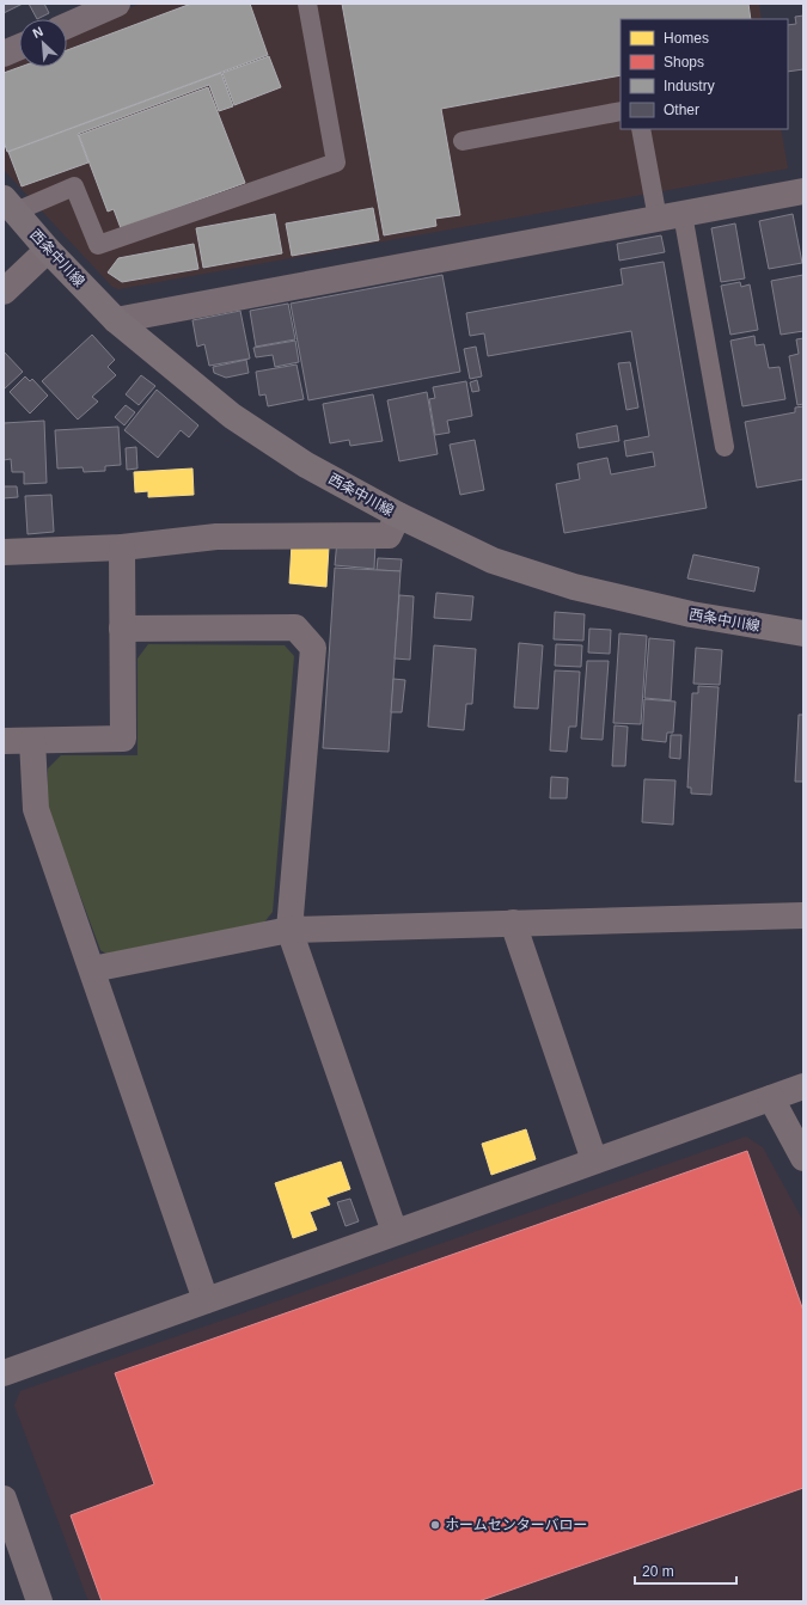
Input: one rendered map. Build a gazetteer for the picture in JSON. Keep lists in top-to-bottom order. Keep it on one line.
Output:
{"streets":{"main road":["西条中川線"]},"places":["ホームセンターバロー"],"legend":["Homes","Shops","Industry","Other"],"scale_bar":"20 m","north":"top left"}
